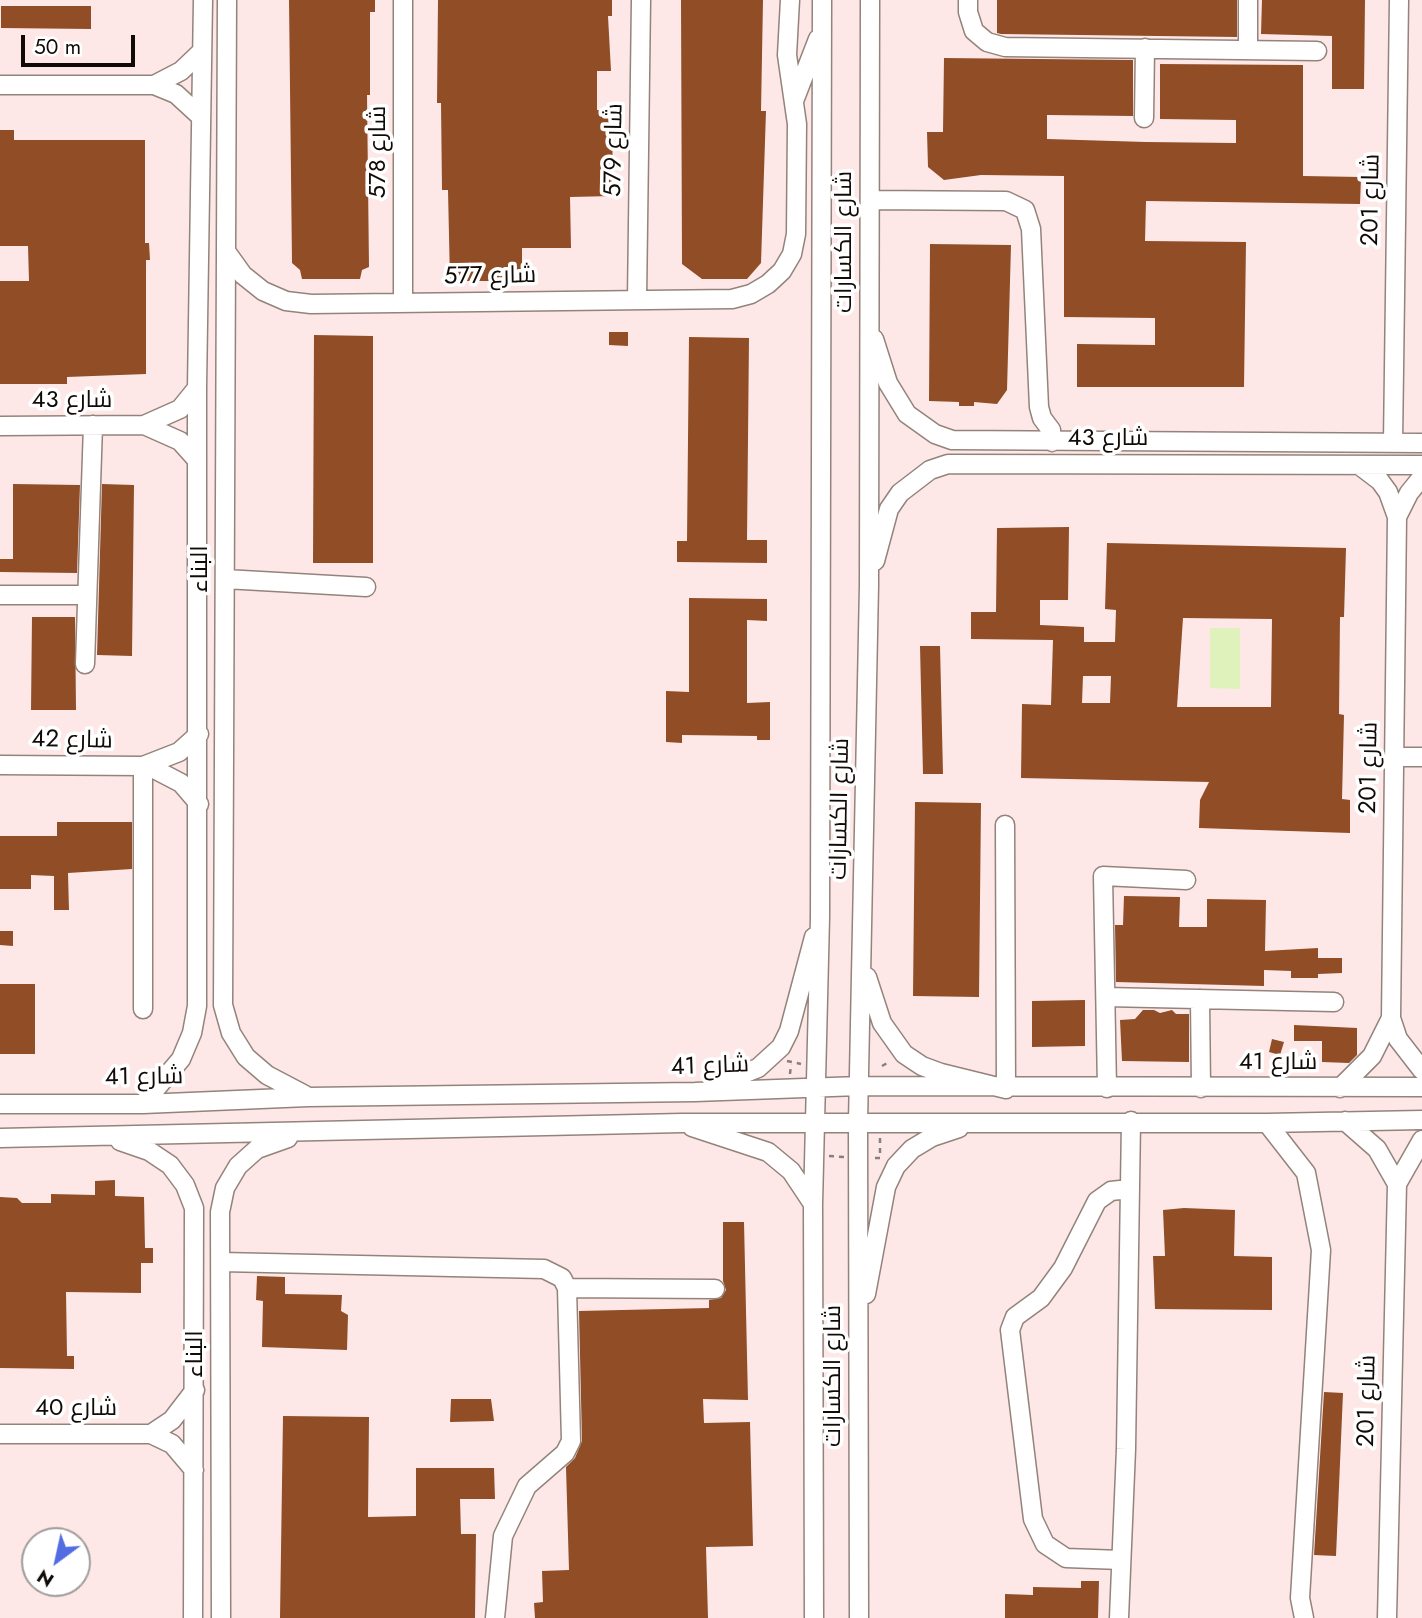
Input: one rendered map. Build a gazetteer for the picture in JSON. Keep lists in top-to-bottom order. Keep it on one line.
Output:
{"streets":{"street":["شارع 579","شارع 578","شارع 201","شارع الكسارات","شارع 577","شارع 43","البناء","شارع 42","شارع 41","شارع 40"]},"crossings":[["شارع 579","شارع 577"],["شارع 578","شارع 577"],["شارع 201","شارع 43"],["شارع 201","شارع 41"],["شارع الكسارات","شارع 577"],["شارع الكسارات","شارع 43"],["شارع الكسارات","شارع 41"],["شارع 577","البناء"],["شارع 43","البناء"],["البناء","شارع 42"],["البناء","شارع 41"],["البناء","شارع 40"]],"scale_bar":"50 m","north":"bottom left"}
